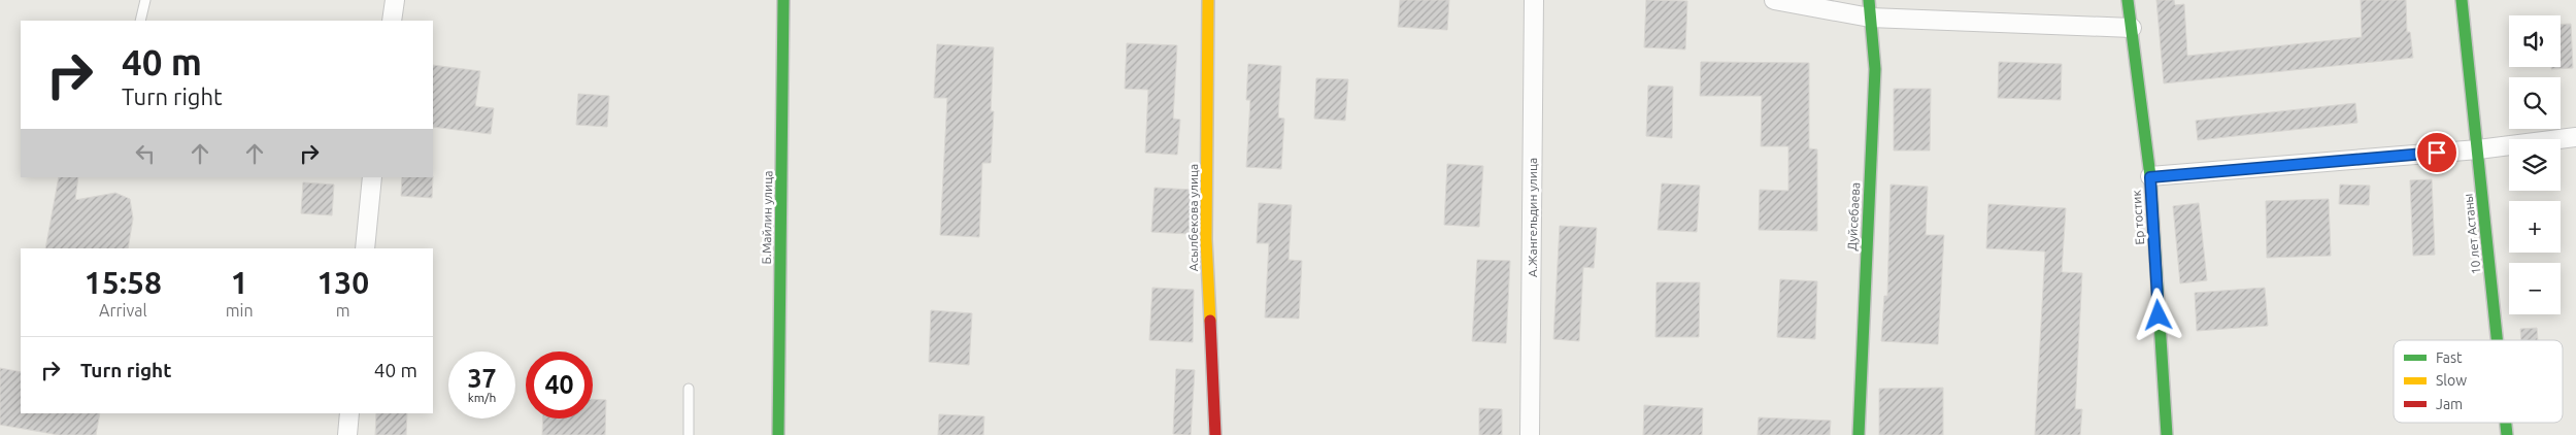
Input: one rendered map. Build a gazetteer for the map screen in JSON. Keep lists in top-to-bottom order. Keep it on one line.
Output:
{"streets":{"street":["Дуйсебаева","Б.Майлин улица","Асылбекова улица","А.Жангельдин улица","Ер тостик","10 лет Астаны"]},"legend":["Fast","Slow","Jam"],"page":{"map_buttons":["+","−"],"turn":["40 m","Turn right"],"eta":["15:58","Arrival","1","min","130","m"],"list":[{"name":"Turn right","value":"40 m"}],"speed":"37 km/h","limit":"40"}}
